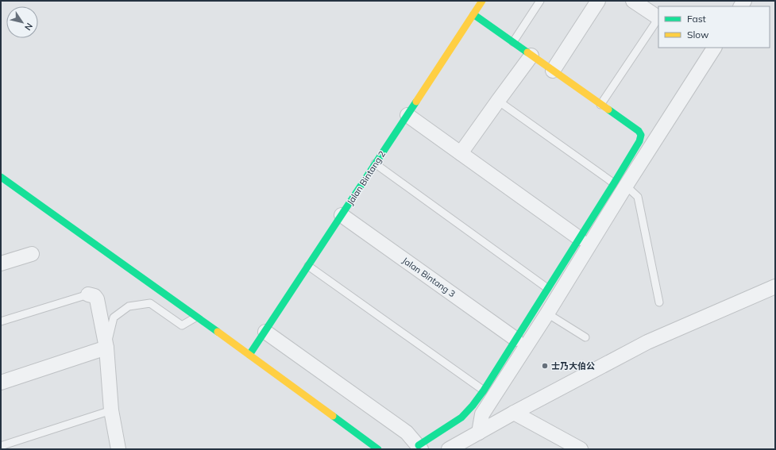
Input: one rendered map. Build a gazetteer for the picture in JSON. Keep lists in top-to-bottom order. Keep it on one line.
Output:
{"streets":{"street":["Jalan Bintang 2","Jalan Bintang 3"]},"crossings":[["Jalan Bintang 2","Jalan Bintang 3"]],"places":["士乃大伯公"],"legend":["Fast","Slow"],"north":"bottom right"}
